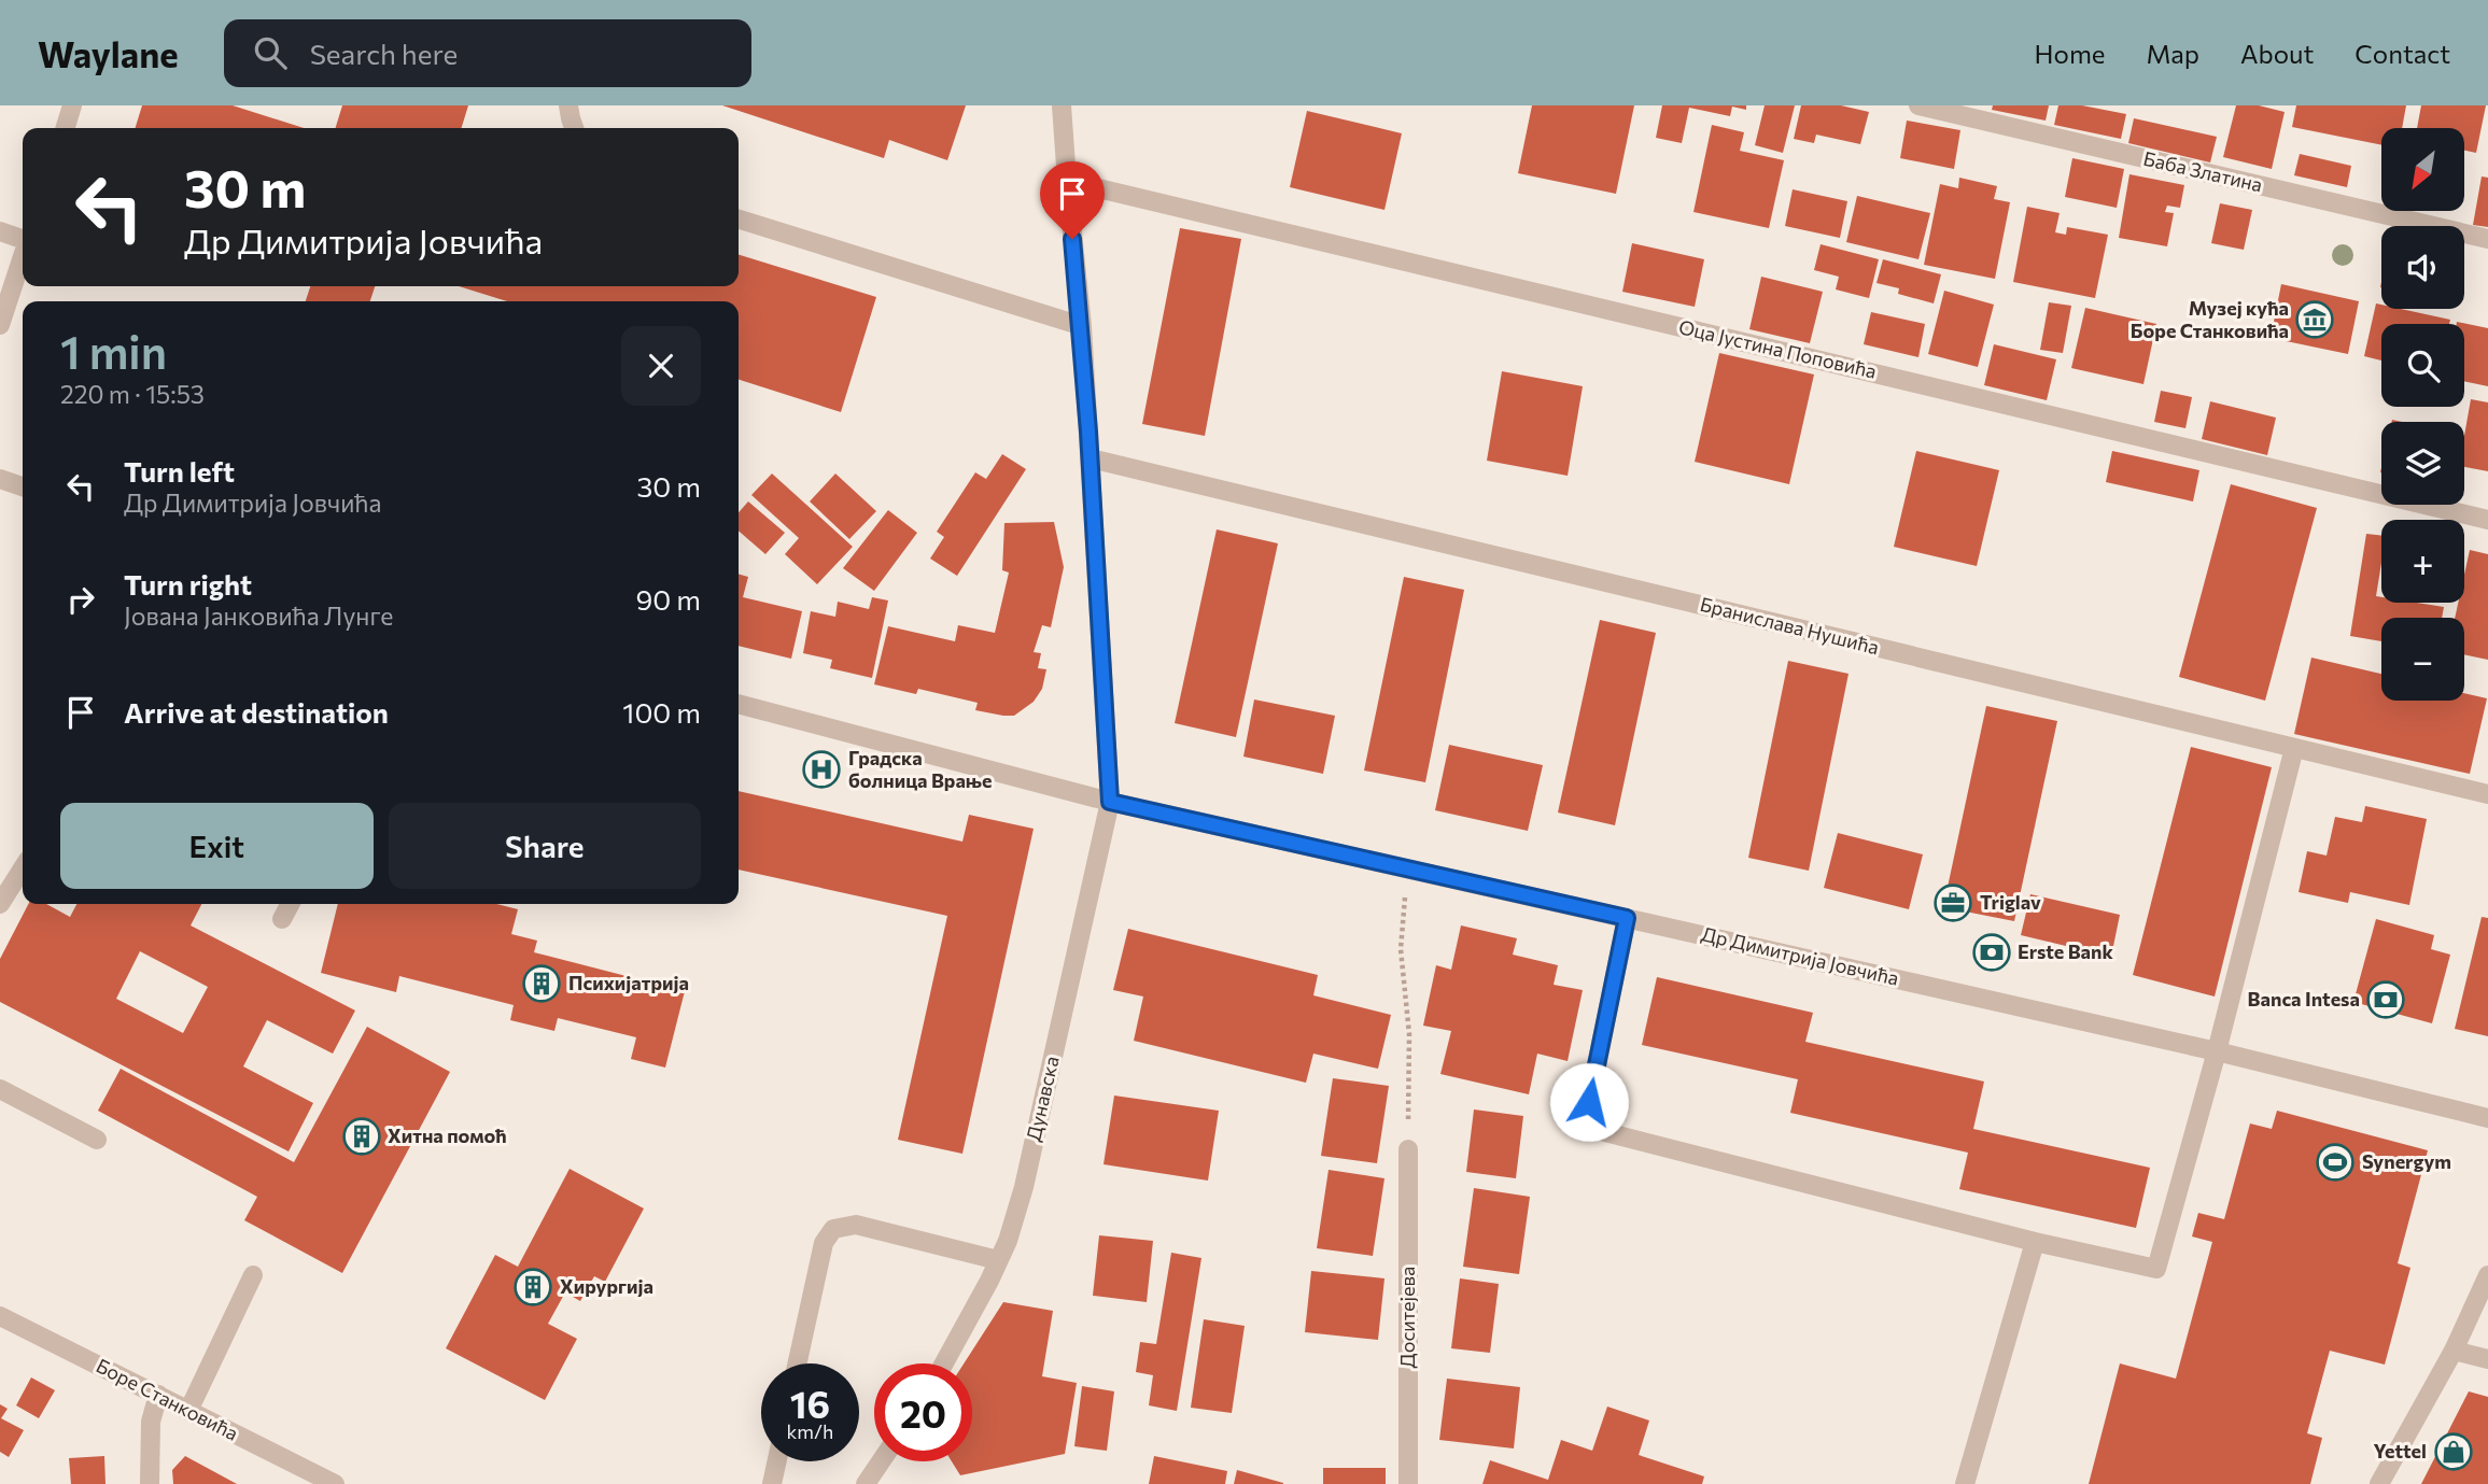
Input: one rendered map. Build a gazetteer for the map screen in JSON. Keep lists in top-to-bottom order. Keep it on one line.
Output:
{"streets":{"street":["Баба Златина","Оца Јустина Поповића","Бранислава Нушића","Др Димитрија Јовчића","Дунавска","Доситејева","Боре Станковића"]},"crossings":[["Оца Јустина Поповића","Дунавска"],["Бранислава Нушића","Дунавска"],["Др Димитрија Јовчића","Дунавска"]],"places":{"museum":["Музеј кућа Боре Станковића"],"hospital":["Градска болница Врање"],"office":["Triglav"],"bank":["Erste Bank","Banca Intesa"],"building":["Психијатрија","Хитна помоћ","Хирургија"],"sports":["Synergym"],"shop":["Yettel"]},"north":"bottom left","page":{"header":"Waylane","search":"Search here","nav":["Home","Map","About","Contact"],"map_buttons":["+","−"],"turn":["30 m","Др Димитрија Јовчића"],"heading":["1 min","220 m · 15:53"],"list":[{"name":"Turn left","note":"Др Димитрија Јовчића","value":"30 m"},{"name":"Turn right","note":"Јована Јанковића Лунге","value":"90 m"},{"name":"Arrive at destination","value":"100 m"}],"buttons":["Exit","Share"],"speed":"16 km/h","limit":"20"}}
